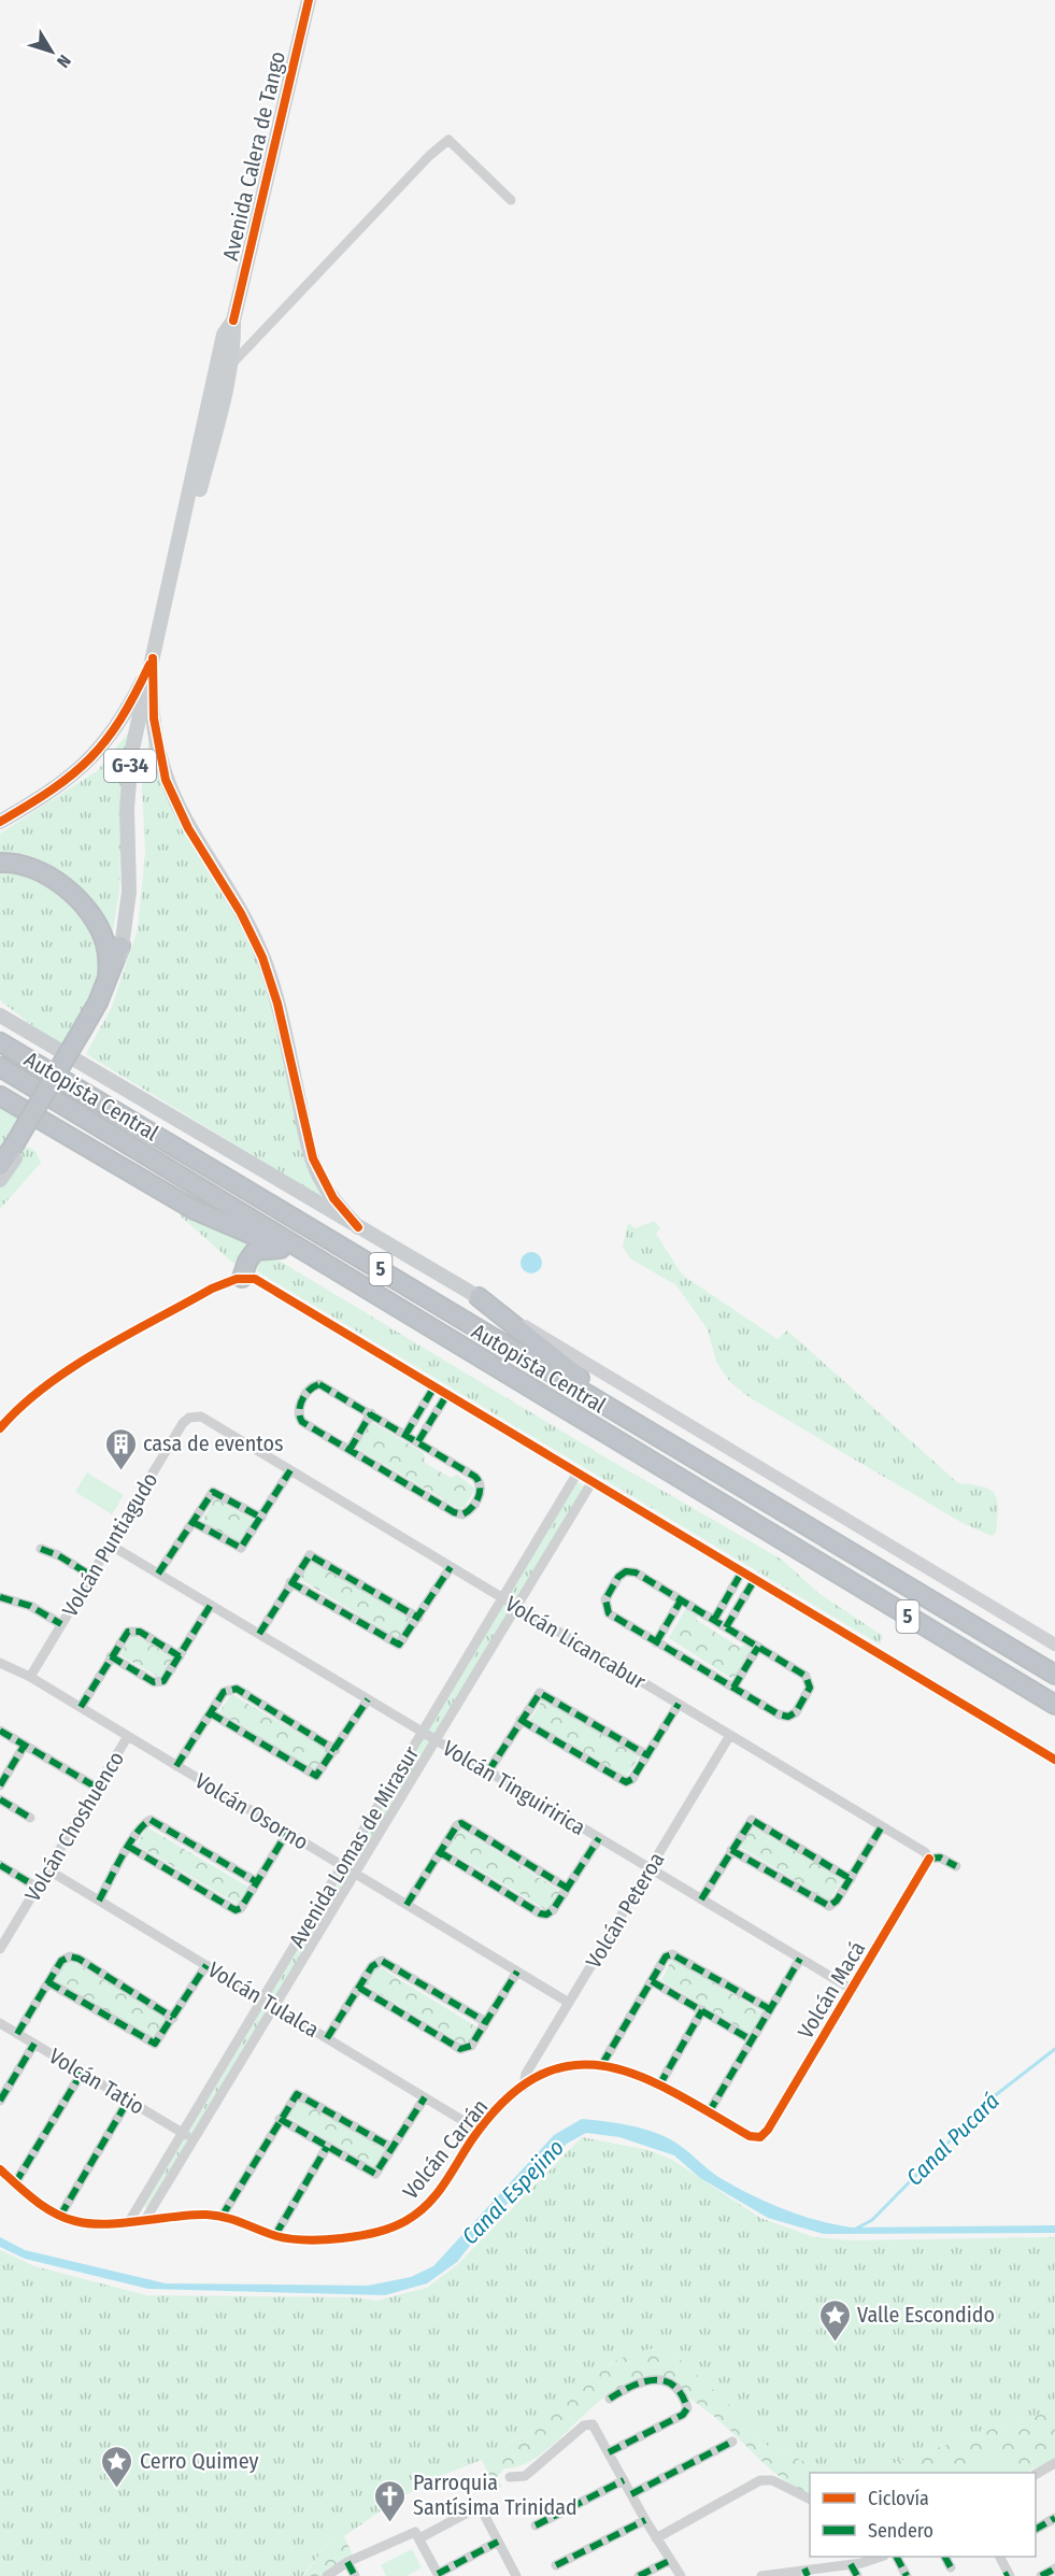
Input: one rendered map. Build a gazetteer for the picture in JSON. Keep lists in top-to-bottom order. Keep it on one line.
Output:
{"streets":{"highway":["Autopista Central","5"],"main road":["Avenida Calera de Tango","G-34"],"street":["Volcán Puntiagudo","Volcán Licancabur","Volcán Tinguiririca","Volcán Osorno","Volcán Choshuenco","Avenida Lomas de Mirasur","Volcán Peteroa","Volcán Macá","Volcán Tulalca","Volcán Tatio","Volcán Carrán"]},"crossings":[["Volcán Puntiagudo","Volcán Licancabur"],["Volcán Puntiagudo","Volcán Tinguiririca"],["Volcán Puntiagudo","Volcán Osorno"],["Volcán Licancabur","Avenida Lomas de Mirasur"],["Volcán Licancabur","Volcán Peteroa"],["Volcán Licancabur","Volcán Macá"],["Volcán Tinguiririca","Avenida Lomas de Mirasur"],["Volcán Tinguiririca","Volcán Peteroa"],["Volcán Tinguiririca","Volcán Macá"],["Volcán Osorno","Volcán Choshuenco"],["Volcán Osorno","Avenida Lomas de Mirasur"],["Volcán Osorno","Volcán Peteroa"],["Volcán Choshuenco","Volcán Tulalca"],["Avenida Lomas de Mirasur","Volcán Tulalca"],["Avenida Lomas de Mirasur","Volcán Tatio"],["Avenida Lomas de Mirasur","Volcán Carrán"],["Volcán Peteroa","Volcán Carrán"],["Volcán Macá","Volcán Carrán"],["Volcán Tulalca","Volcán Carrán"]],"water":["Canal Pucará","Canal Espejino"],"places":{"building":["casa de eventos"],"place":["Valle Escondido","Cerro Quimey"],"church":["Parroquia Santísima Trinidad"]},"legend":["Ciclovía","Sendero"],"north":"bottom right"}
